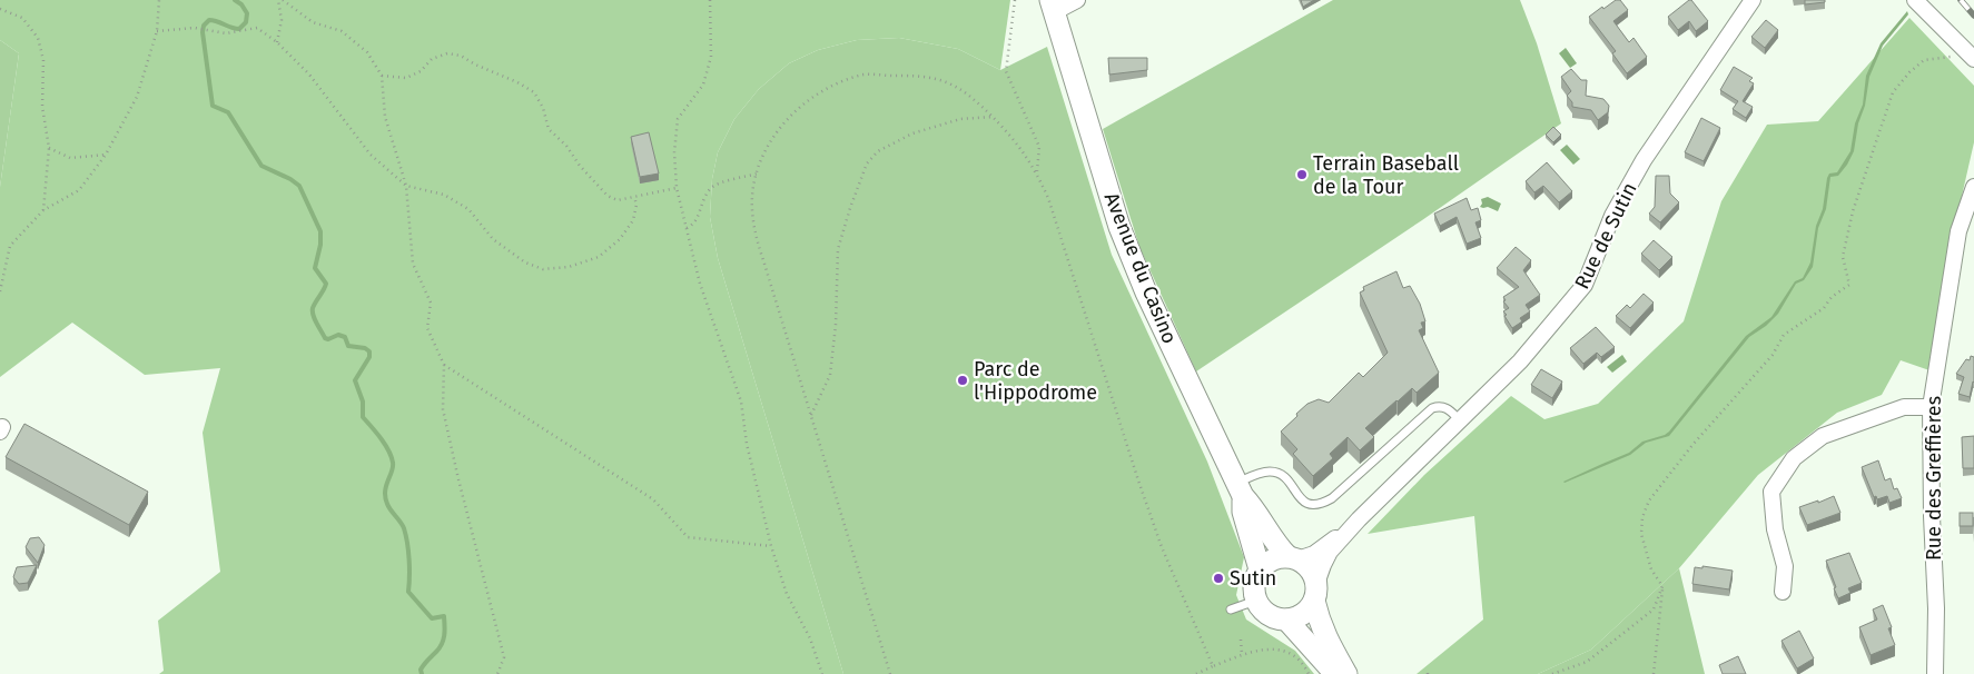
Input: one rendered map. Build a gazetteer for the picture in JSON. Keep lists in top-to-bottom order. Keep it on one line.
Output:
{"streets":{"street":["Rue de Sutin","Avenue du Casino","Rue des Greffières"]},"places":["Terrain Baseball de la Tour","Parc de l'Hippodrome","Sutin"]}
